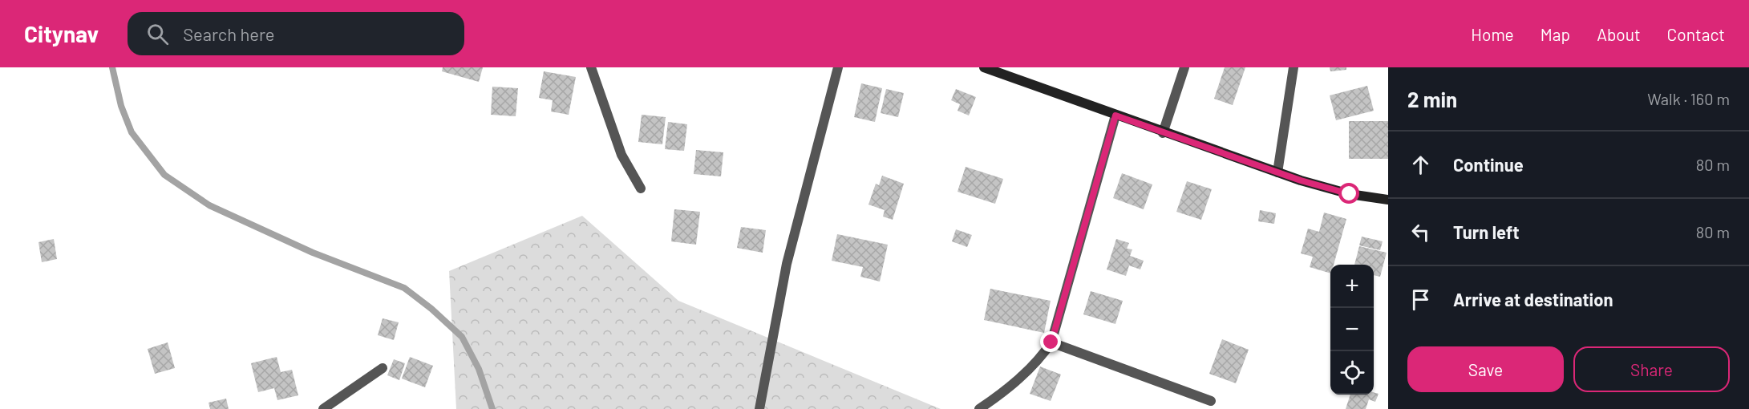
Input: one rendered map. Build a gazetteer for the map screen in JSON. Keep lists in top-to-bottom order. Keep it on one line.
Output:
{"page":{"header":"Citynav","search":"Search here","nav":["Home","Map","About","Contact"],"heading":["2 min","Walk · 160 m"],"list":[["Continue","80 m"],["Turn left","80 m"],"Arrive at destination"],"map_buttons":["+","−"],"buttons":["Save","Share"]}}
